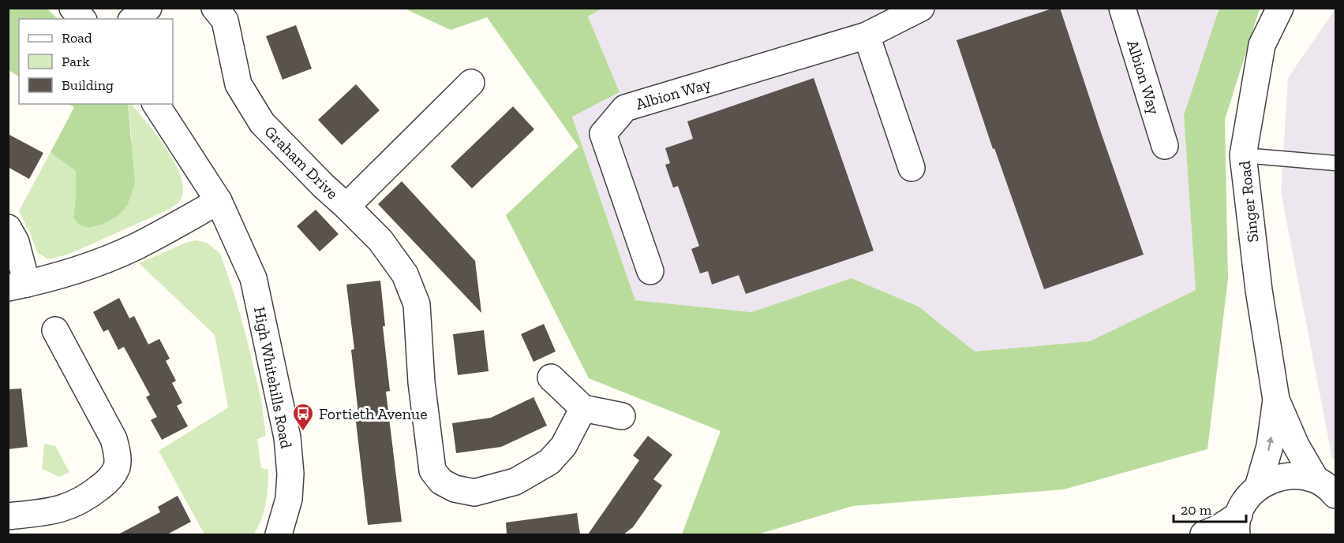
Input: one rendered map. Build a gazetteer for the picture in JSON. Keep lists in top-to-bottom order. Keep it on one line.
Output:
{"streets":{"street":["Albion Way","Graham Drive","Singer Road","High Whitehills Road"]},"places":{"bus stop":["Fortieth Avenue"]},"legend":["Road","Park","Building"],"scale_bar":"20 m"}
